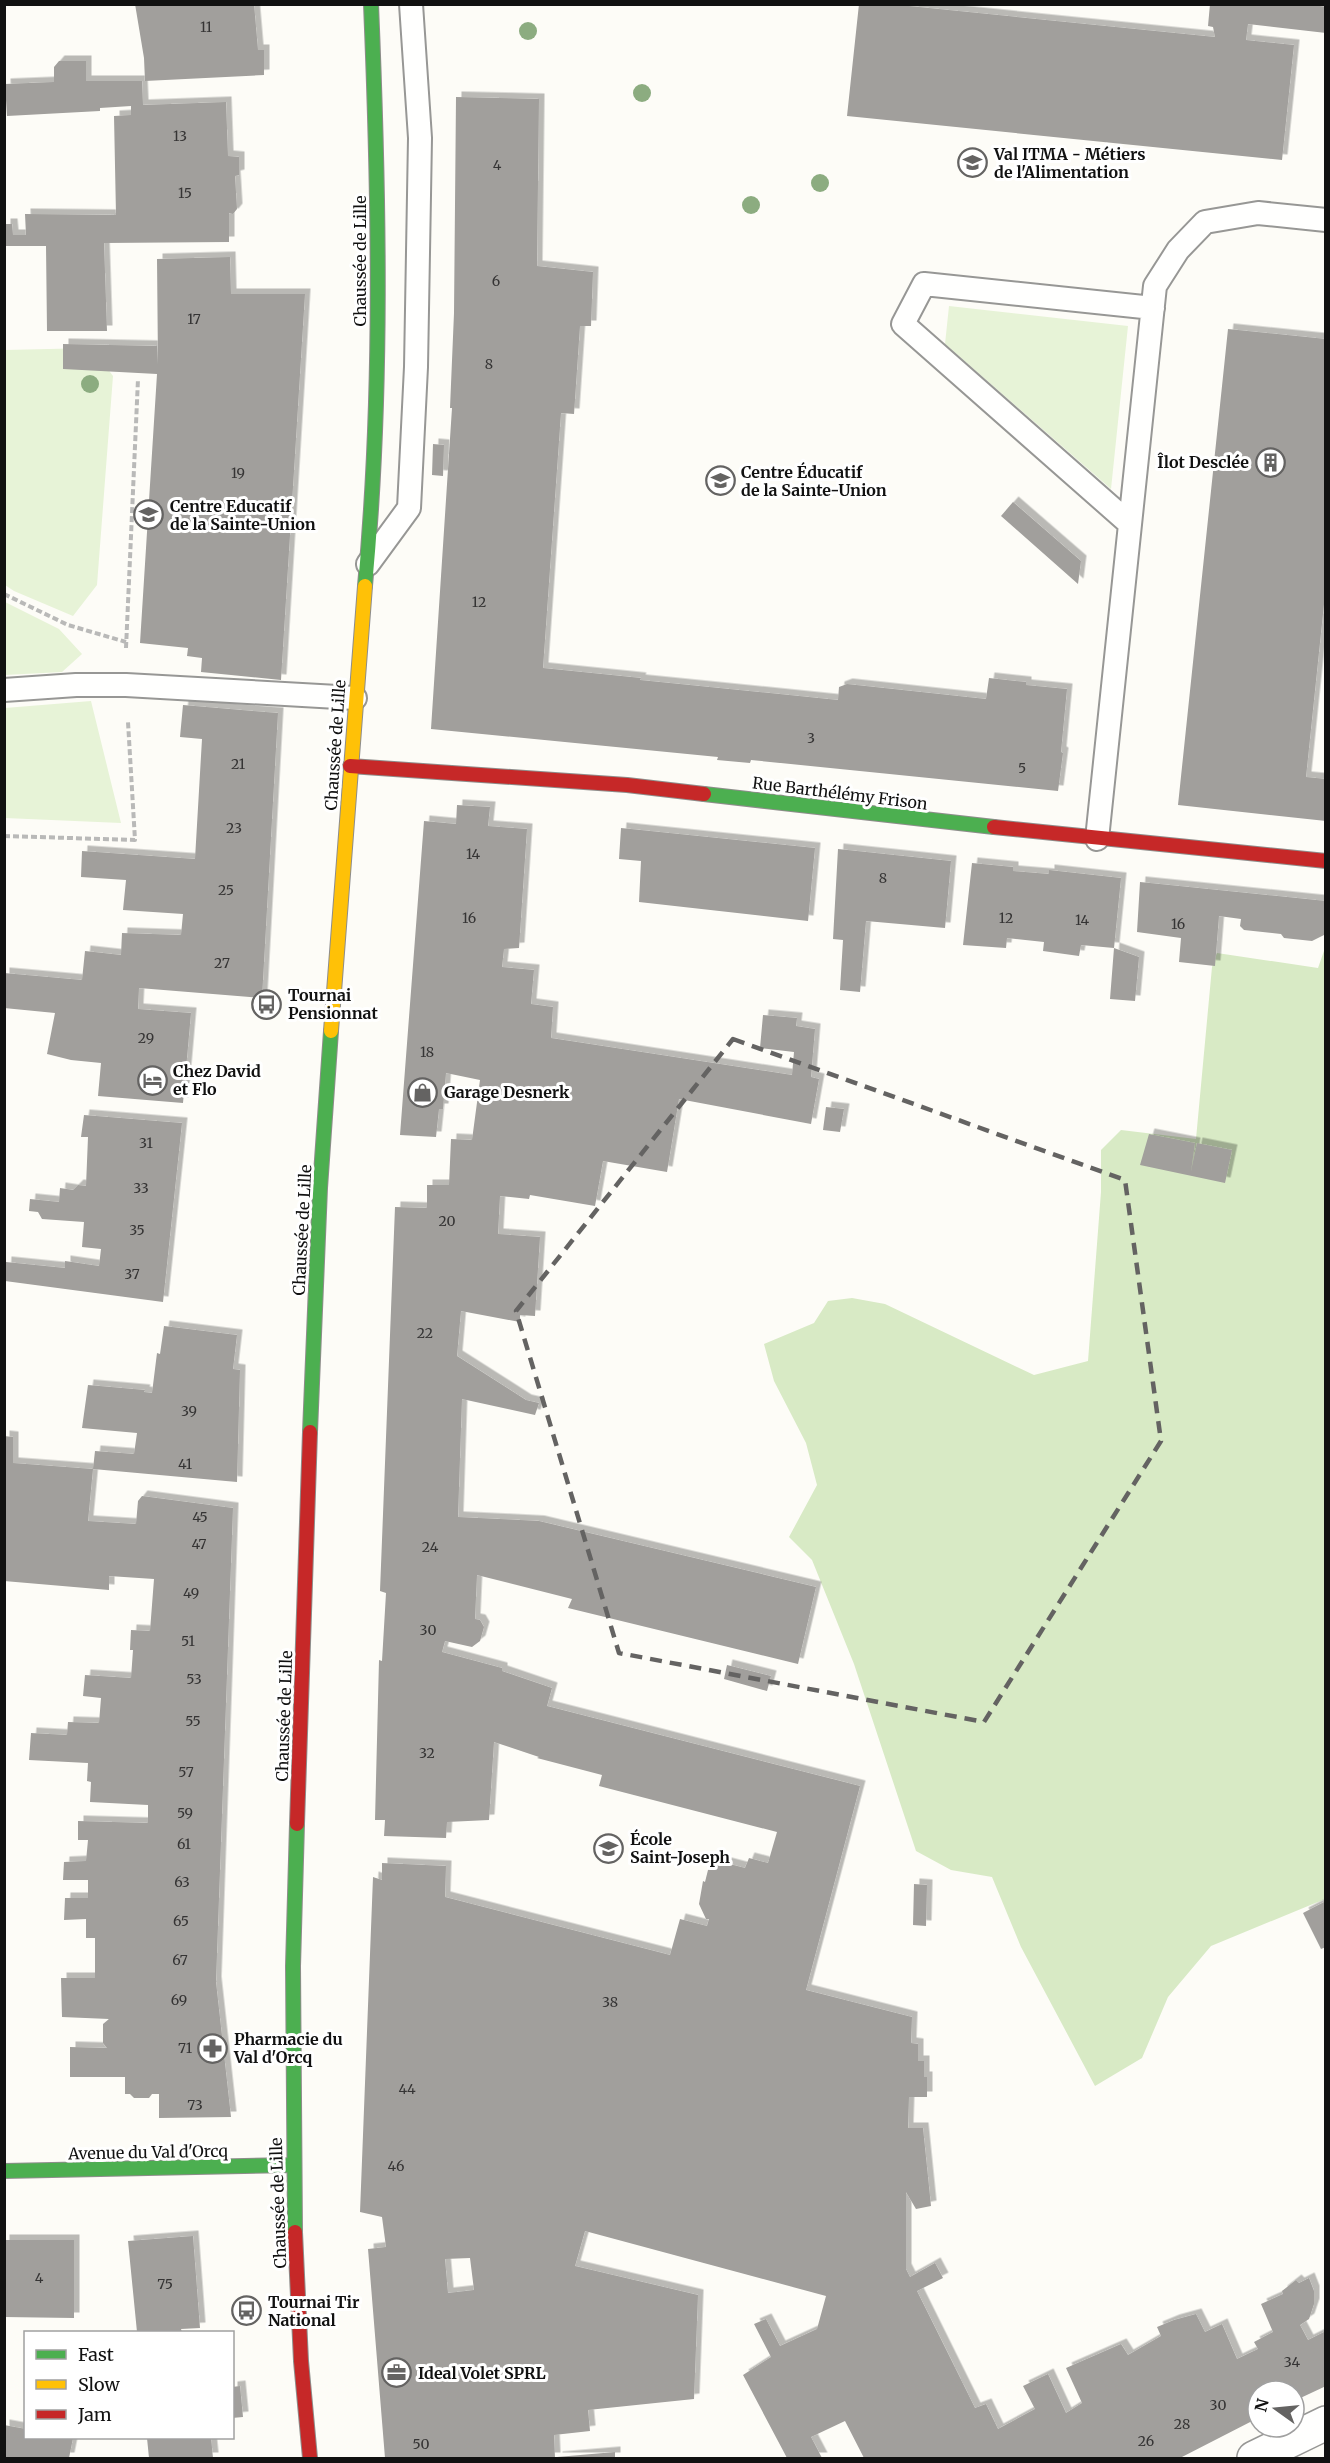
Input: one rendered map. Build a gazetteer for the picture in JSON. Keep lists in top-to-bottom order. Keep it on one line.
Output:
{"streets":{"main road":["Chaussée de Lille","Rue Barthélémy Frison","Avenue du Val d'Orcq"]},"crossings":[["Chaussée de Lille","Rue Barthélémy Frison"],["Chaussée de Lille","Avenue du Val d'Orcq"]],"places":{"school or university":["Val ITMA - Métiers de l'Alimentation","Centre Éducatif de la Sainte-Union","Centre Educatif de la Sainte-Union","École Saint-Joseph"],"building":["Îlot Desclée"],"bus stop":["Tournai Pensionnat","Tournai Tir National"],"hotel":["Chez David et Flo"],"shop":["Garage Desnerk"],"pharmacy":["Pharmacie du Val d'Orcq"],"office":["Ideal Volet SPRL"]},"house_numbers":["11","13","4","15","6","17","8","19","12","3","21","5","23","14","8","25","16","12","14","16","27","29","18","31","33","20","35","37","22","39","41","45","47","24","49","30","51","53","55","32","57","59","61","63","65","67","69","38","71","44","73","46","4","75","34","30","28","26","50"],"legend":["Fast","Slow","Jam"],"north":"left"}
